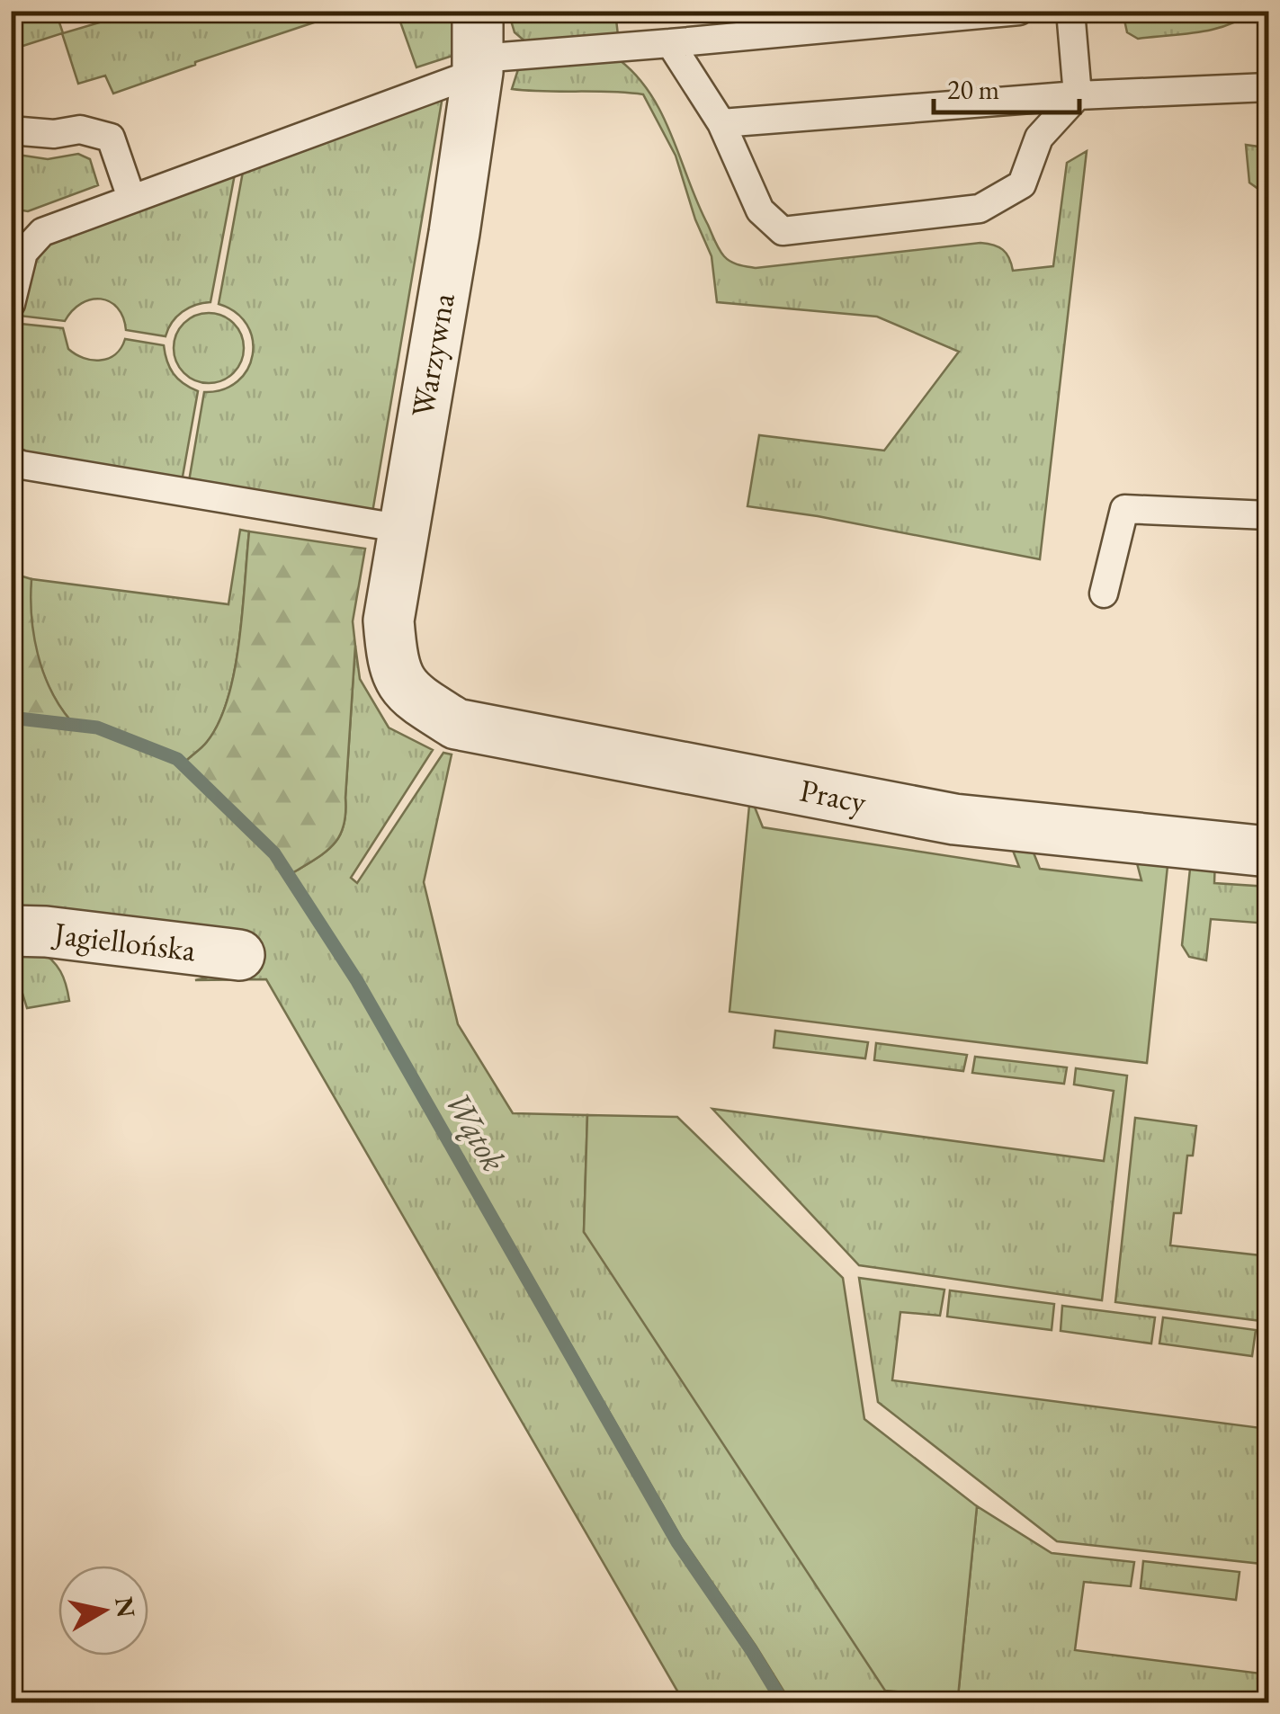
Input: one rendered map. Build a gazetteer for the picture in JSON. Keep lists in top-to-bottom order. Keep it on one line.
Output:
{"streets":{"street":["Warzywna","Pracy","Jagiellońska"]},"crossings":[["Warzywna","Pracy"]],"water":["Wątok"],"scale_bar":"20 m","north":"right"}
